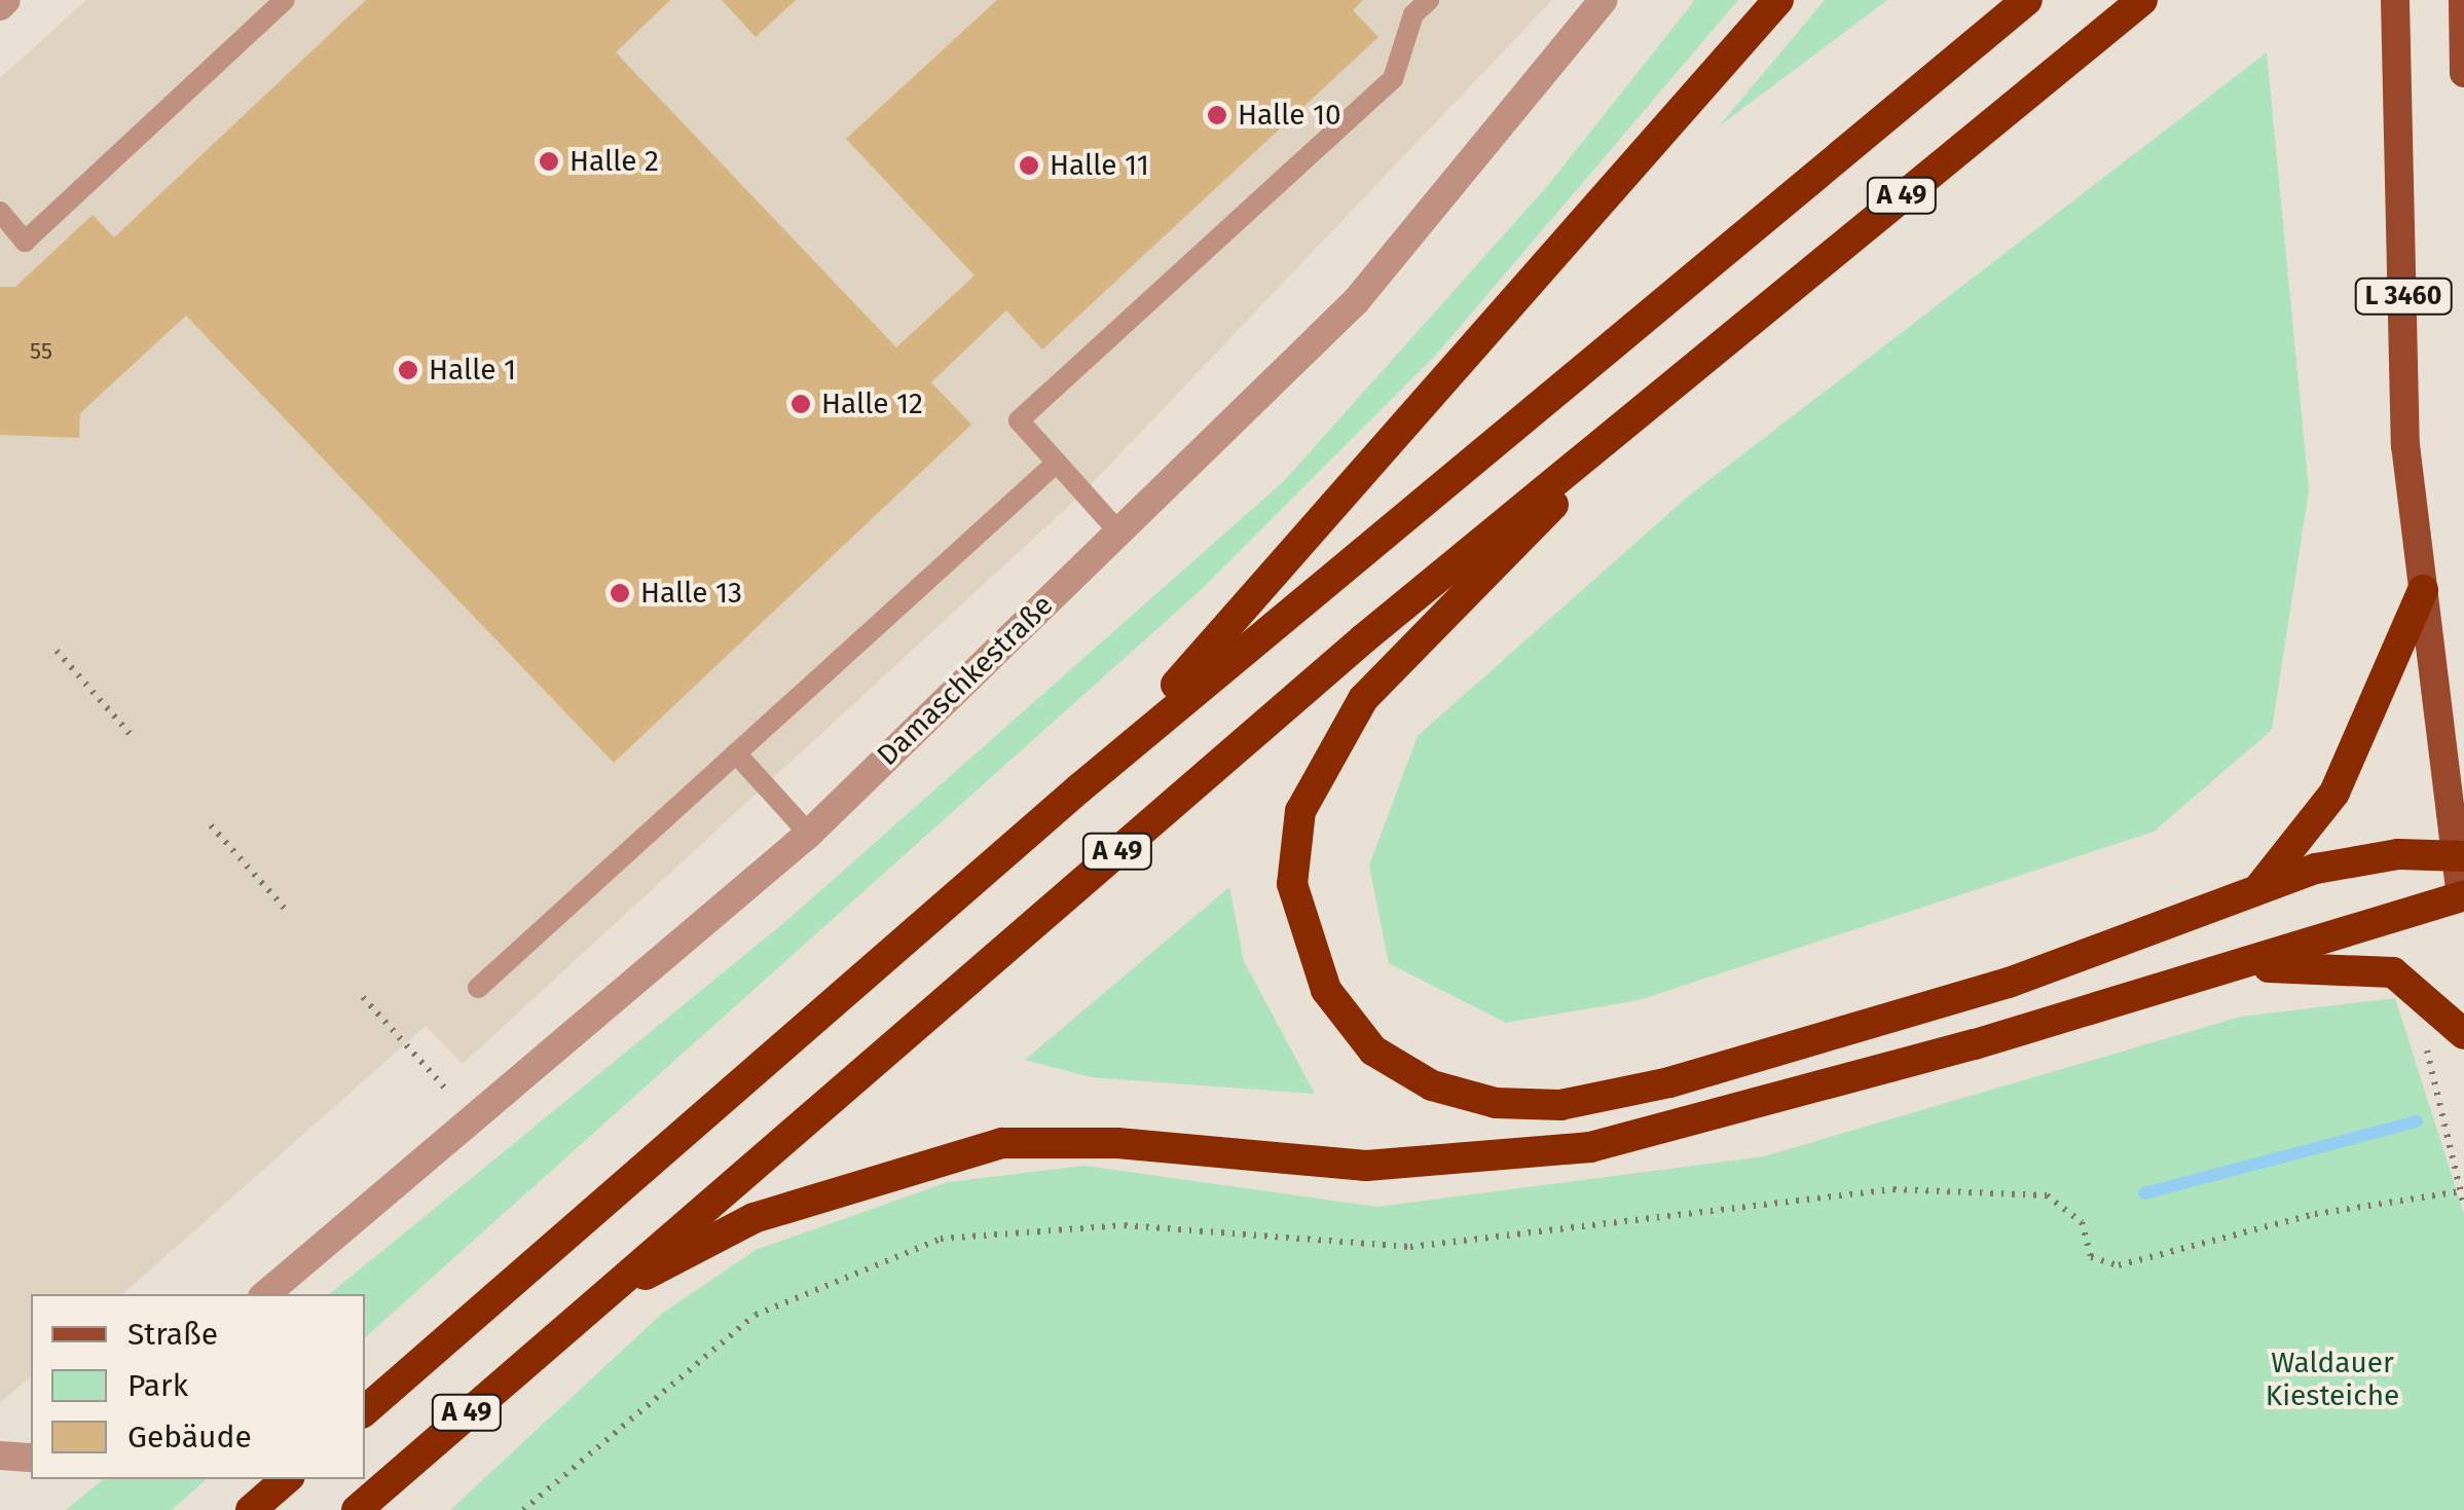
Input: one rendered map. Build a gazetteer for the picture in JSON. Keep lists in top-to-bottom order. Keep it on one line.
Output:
{"streets":{"highway":["A 49"],"main road":["L 3460"],"street":["Damaschkestraße"]},"parks":["Waldauer Kiesteiche"],"places":["Halle 10","Halle 2","Halle 11","Halle 1","Halle 12","Halle 13"],"house_numbers":["55"],"legend":["Straße","Park","Gebäude"]}
